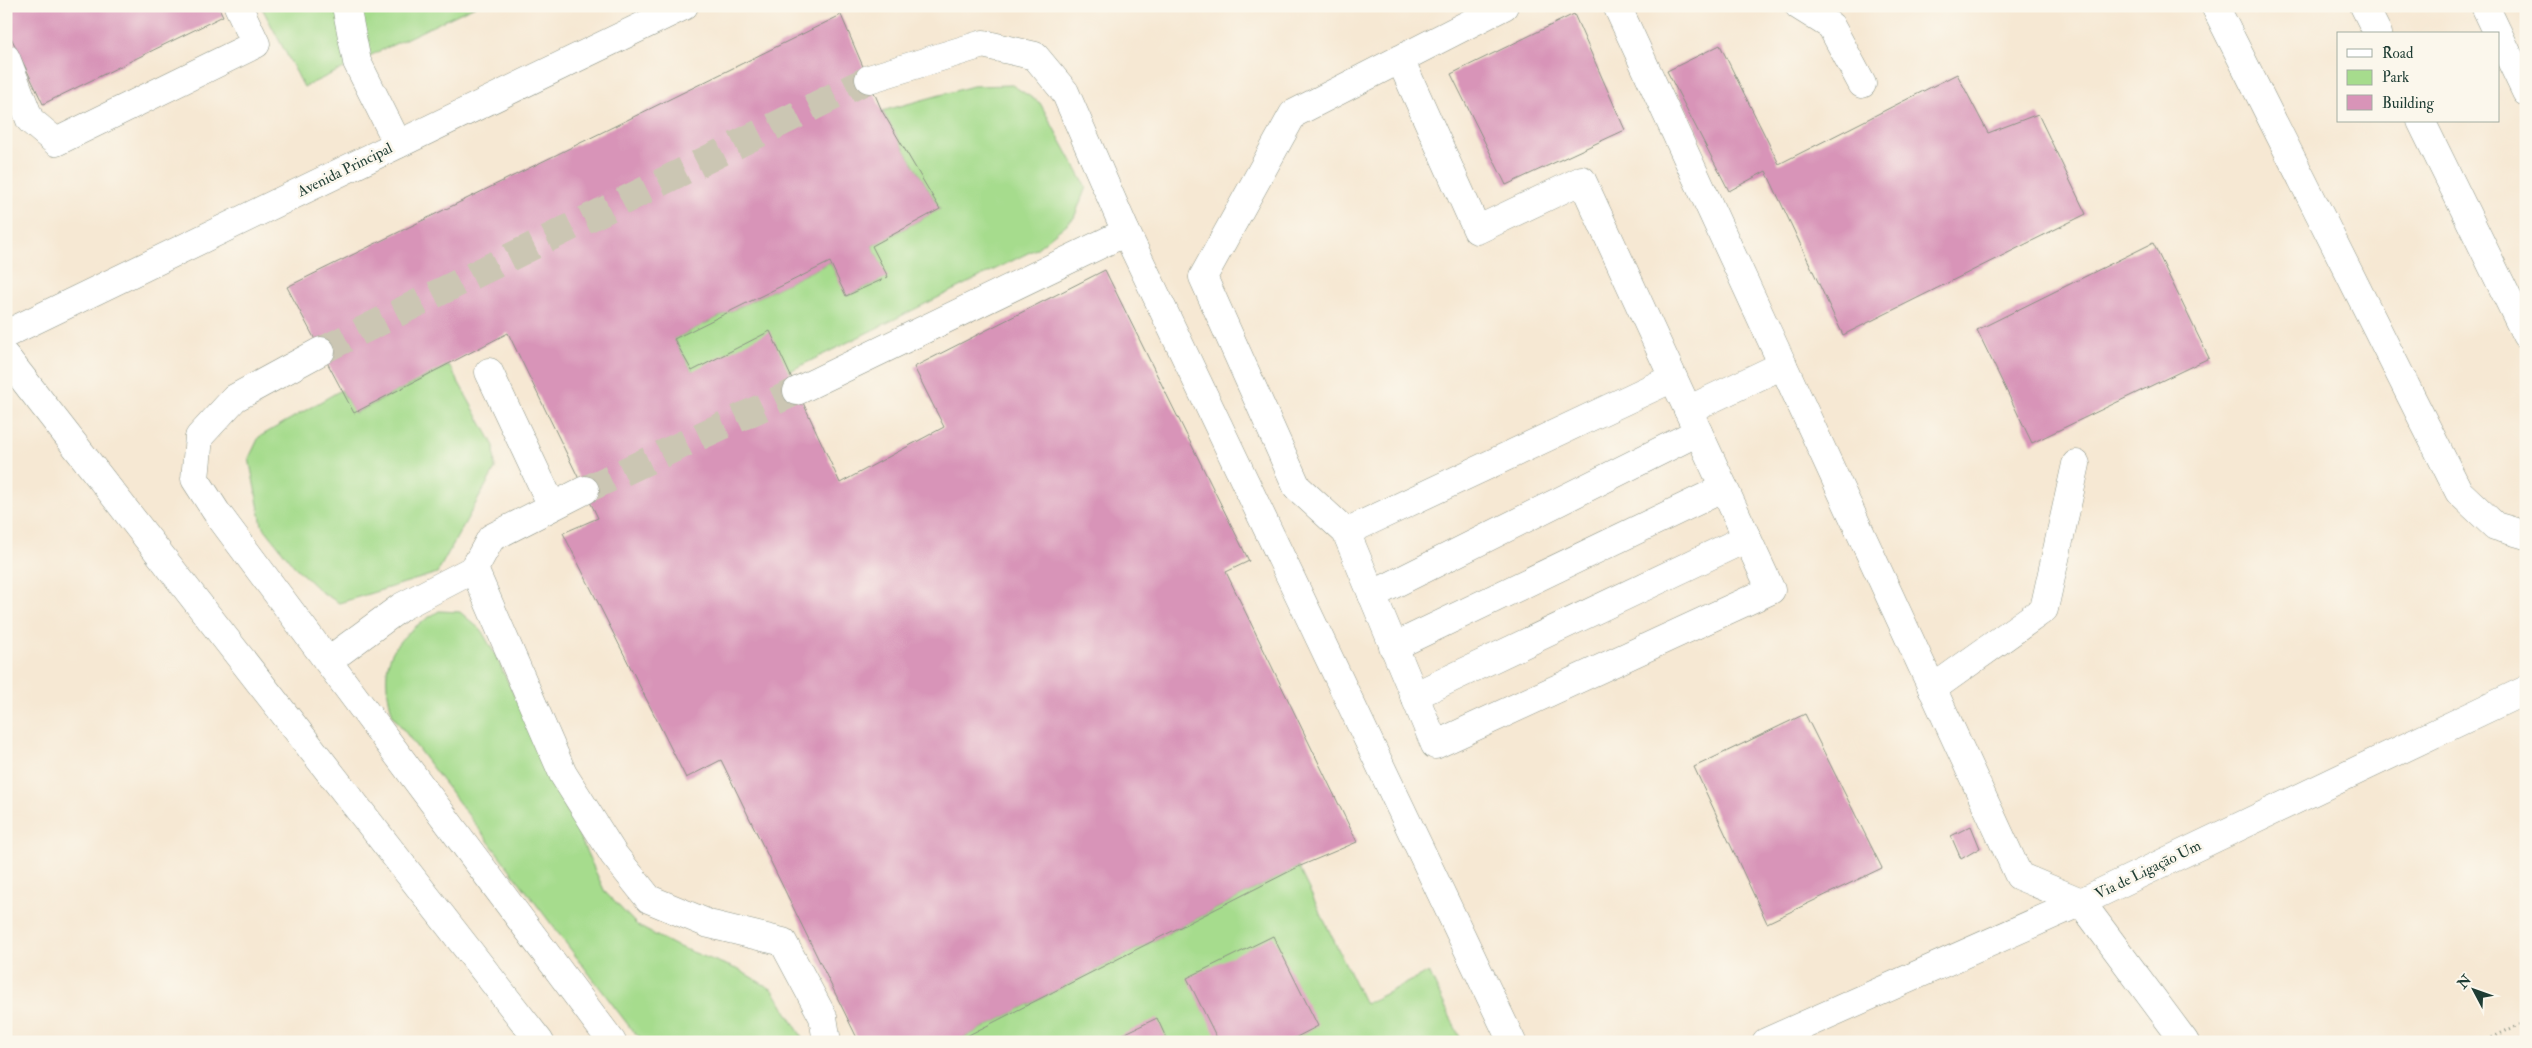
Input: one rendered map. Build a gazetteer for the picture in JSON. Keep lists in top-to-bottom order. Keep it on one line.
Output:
{"streets":{"lane":["Avenida Principal","Via de Ligação Um"]},"legend":["Road","Park","Building"],"north":"top left"}
